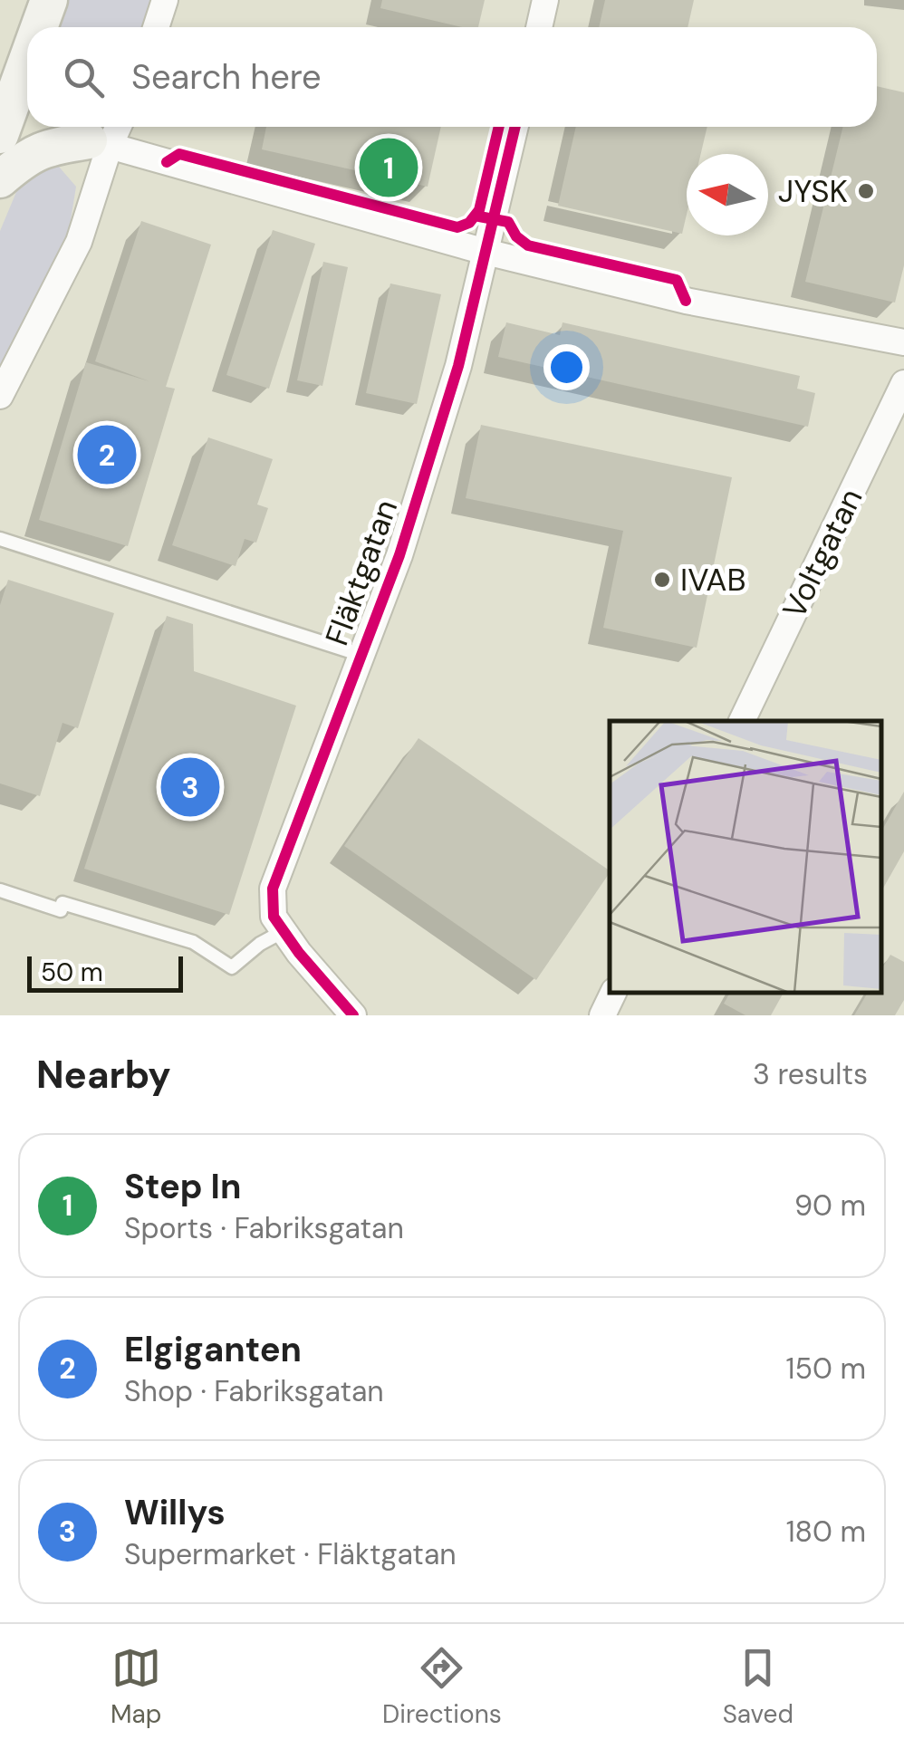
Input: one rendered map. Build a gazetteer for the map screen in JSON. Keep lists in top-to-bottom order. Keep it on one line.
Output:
{"streets":{"street":["Voltgatan","Fläktgatan"]},"places":["JYSK","IVAB"],"scale_bar":"50 m","north":"left","page":{"search":"Search here","pins":["1","2","3"],"scale":"50 m","heading":["Nearby","3 results"],"list":[{"mark":"1","name":"Step In","note":"Sports · Fabriksgatan","value":"90 m"},{"mark":"2","name":"Elgiganten","note":"Shop · Fabriksgatan","value":"150 m"},{"mark":"3","name":"Willys","note":"Supermarket · Fläktgatan","value":"180 m"}],"nav":["Map","Directions","Saved"]}}
